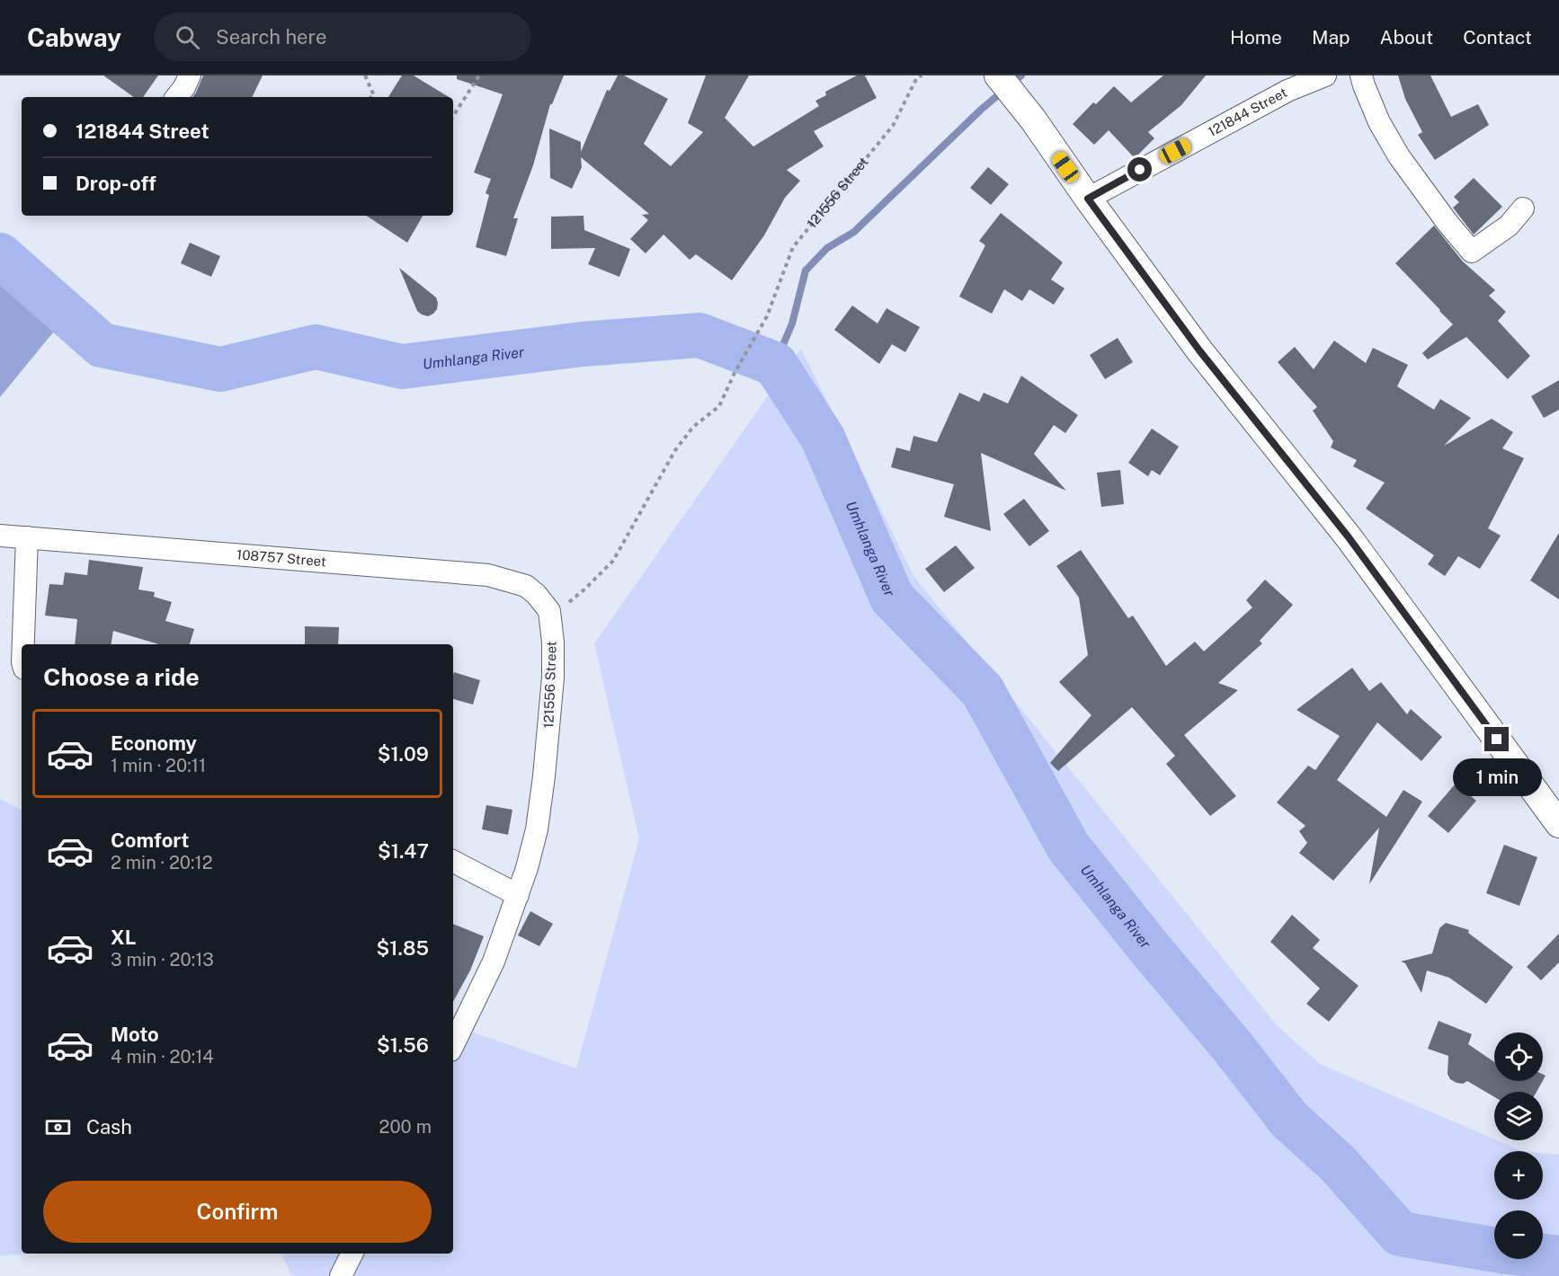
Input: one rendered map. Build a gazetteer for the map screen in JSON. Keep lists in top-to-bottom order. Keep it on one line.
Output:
{"streets":{"street":["121844 Street","121556 Street","108757 Street"]},"crossings":[["121556 Street","108757 Street"]],"water":["Umhlanga River"],"page":{"header":"Cabway","search":"Search here","nav":["Home","Map","About","Contact"],"banner":["121844 Street","Drop-off"],"heading":"Choose a ride","list":[{"name":"Economy","note":"1 min · 20:11","value":"$1.09"},{"name":"Comfort","note":"2 min · 20:12","value":"$1.47"},{"name":"XL","note":"3 min · 20:13","value":"$1.85"},{"name":"Moto","note":"4 min · 20:14","value":"$1.56"}],"bubble":"1 min","map_buttons":["+","−"],"pay":["Cash","200 m"],"buttons":"Confirm"}}
